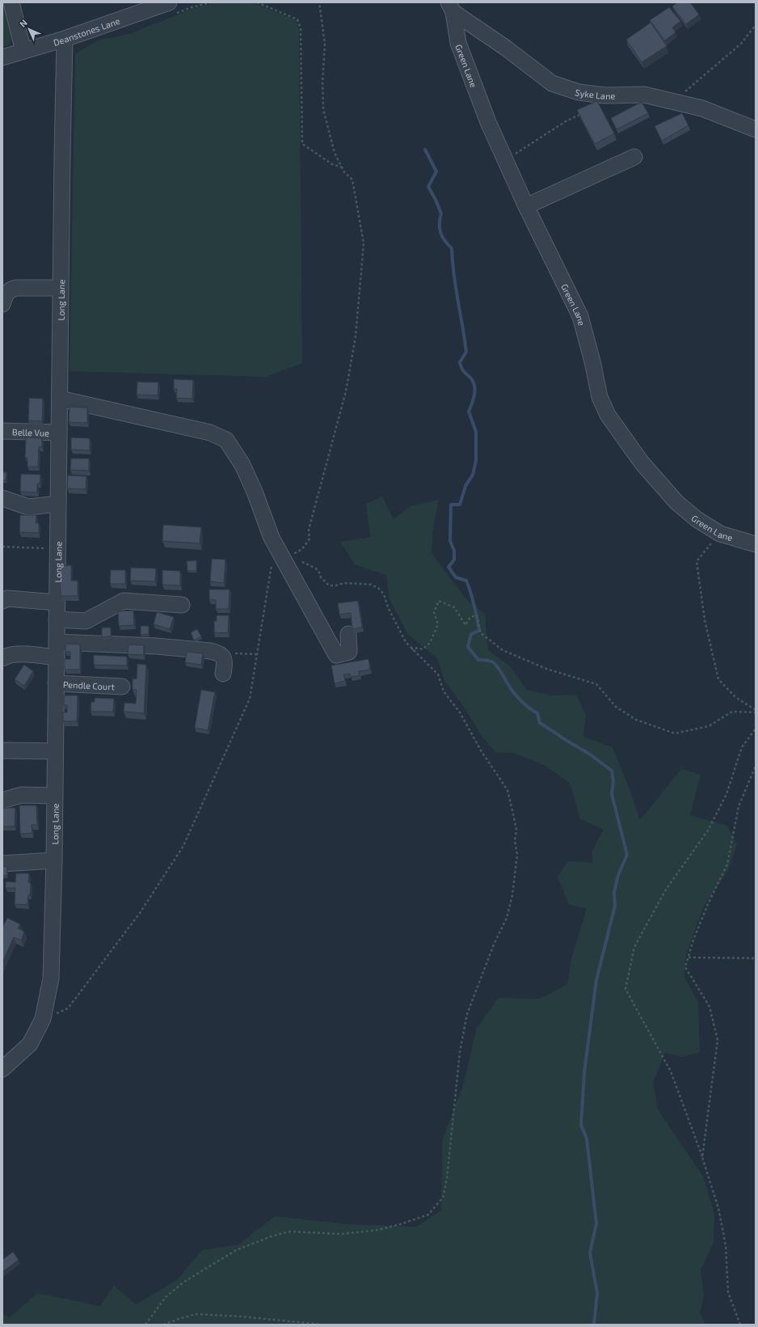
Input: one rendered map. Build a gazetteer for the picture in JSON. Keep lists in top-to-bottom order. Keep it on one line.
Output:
{"streets":{"street":["Deanstones Lane","Green Lane","Syke Lane","Long Lane","Belle Vue","Pendle Court"]},"crossings":[["Deanstones Lane","Long Lane"],["Green Lane","Syke Lane"],["Long Lane","Belle Vue"],["Long Lane","Pendle Court"]],"north":"top left"}
